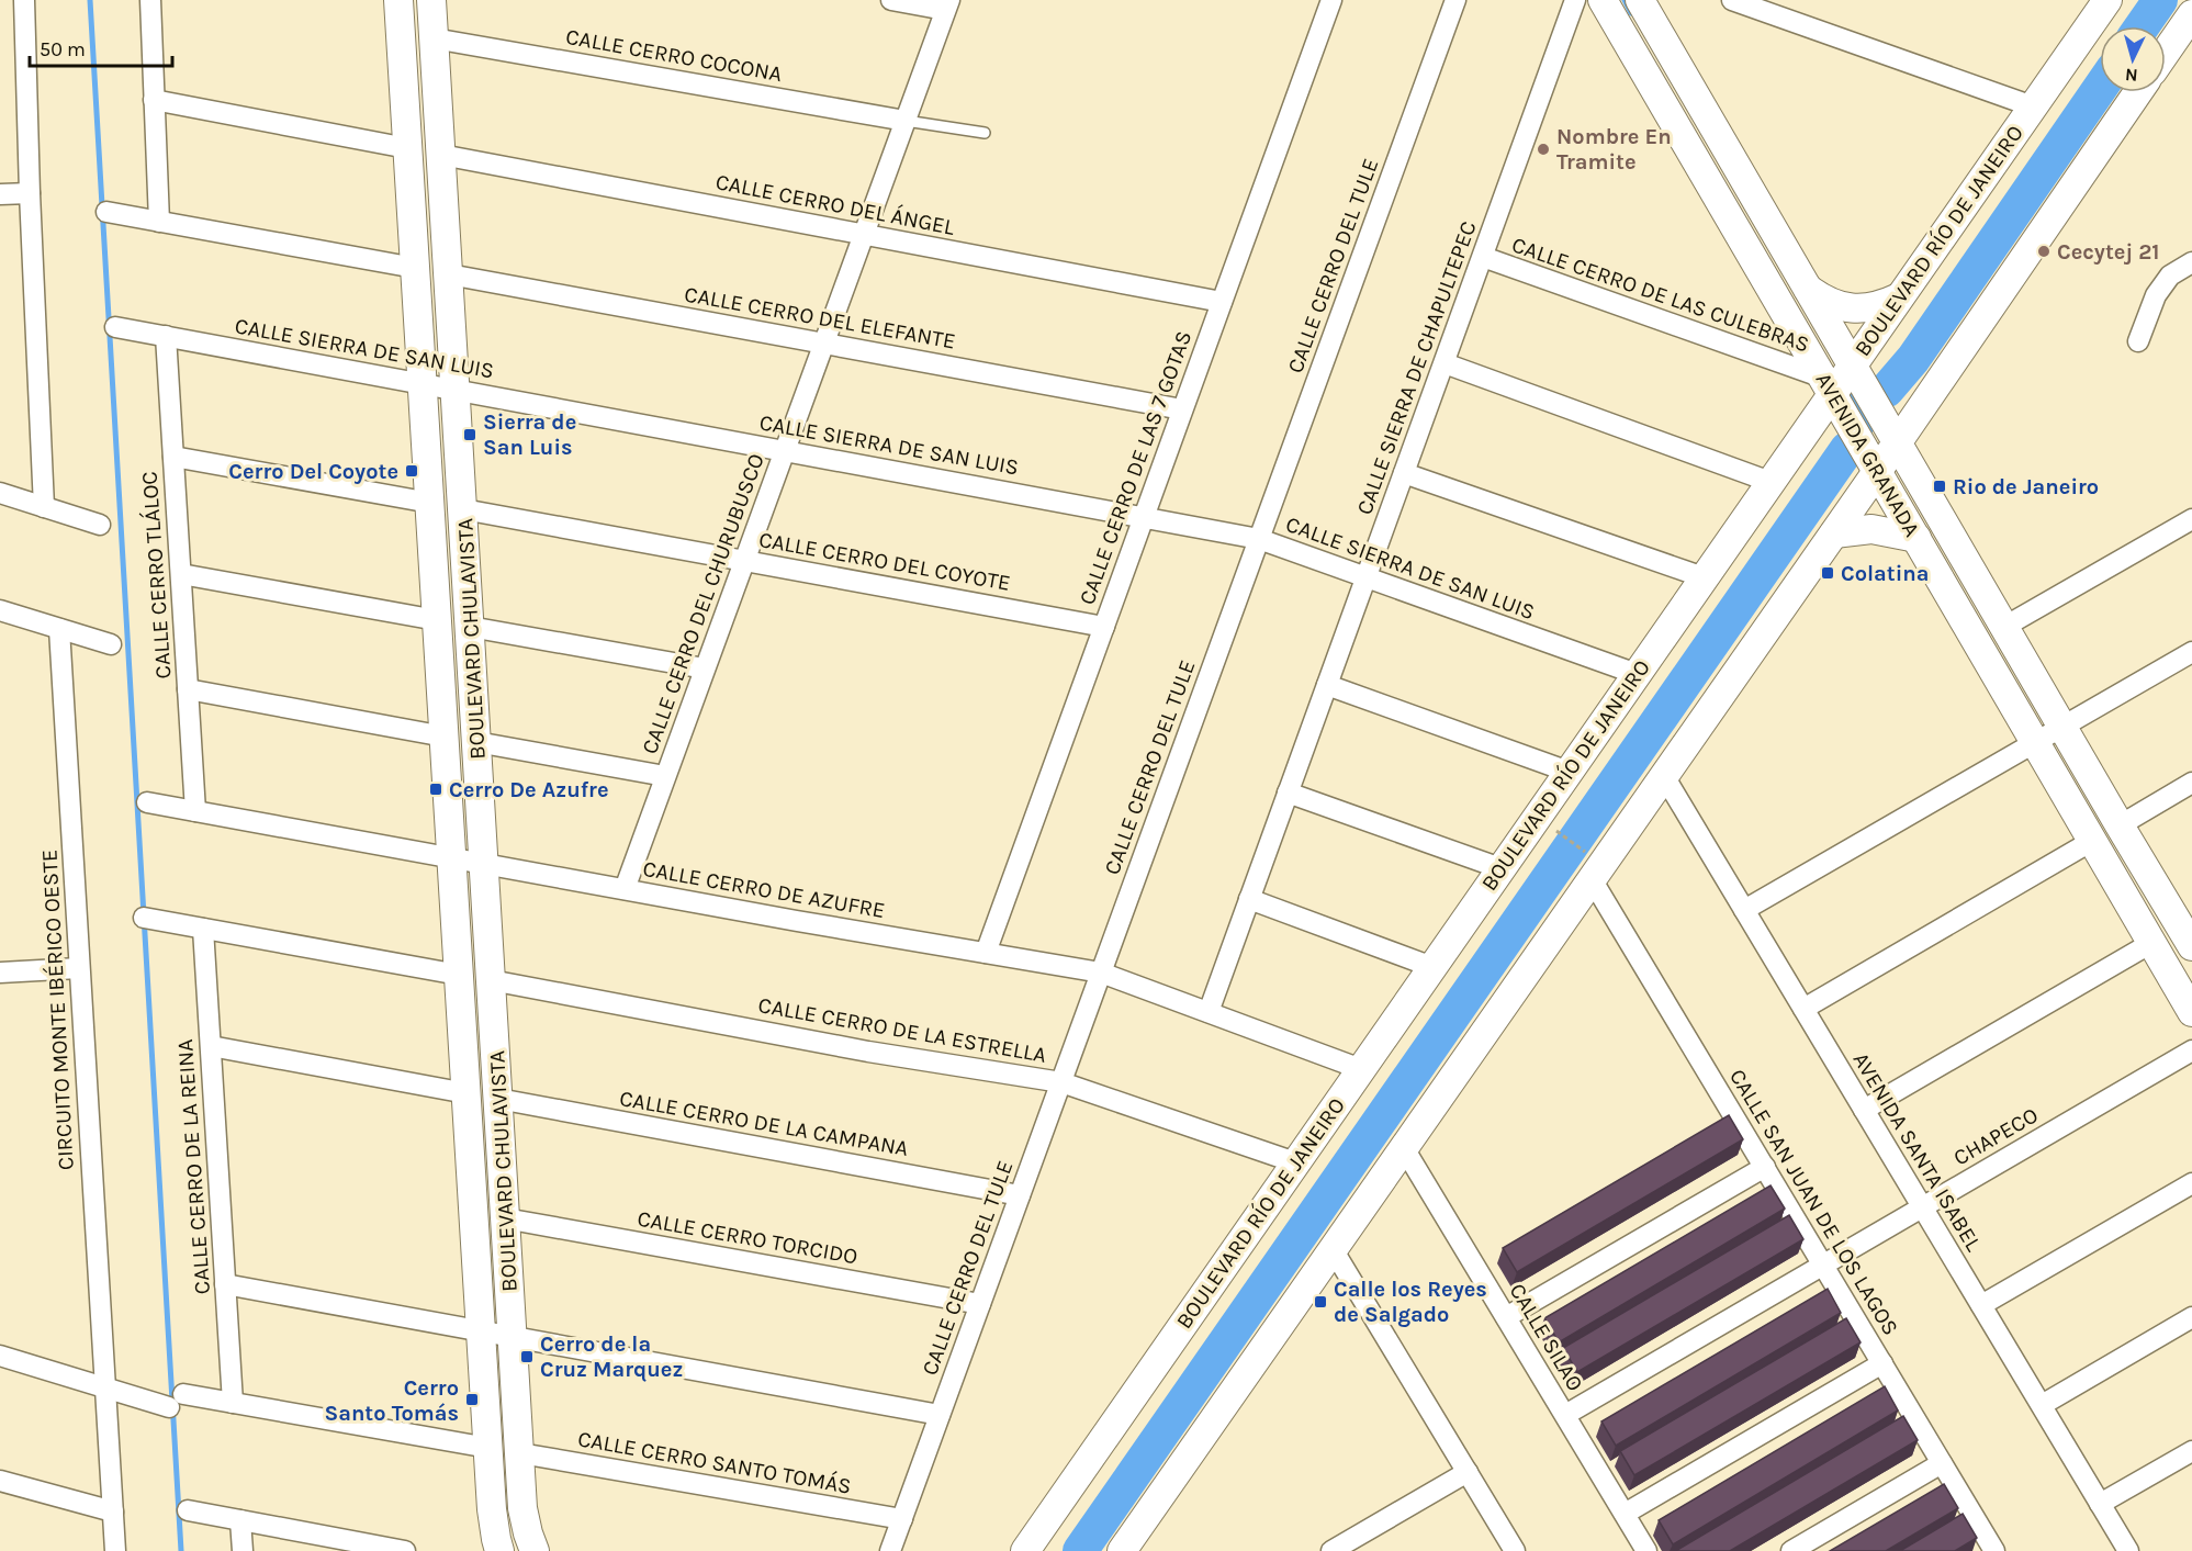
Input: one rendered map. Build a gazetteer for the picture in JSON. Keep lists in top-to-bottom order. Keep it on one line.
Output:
{"streets":{"main road":["BOULEVARD RÍO DE JANEIRO","AVENIDA GRANADA","BOULEVARD CHULAVISTA"],"street":["CALLE CERRO COCONA","CALLE CERRO DEL ÁNGEL","CALLE CERRO DEL TULE","CALLE CERRO DE LAS CULEBRAS","CALLE CERRO DEL ELEFANTE","CALLE SIERRA DE SAN LUIS","CALLE SIERRA DE CHAPULTEPEC","CALLE CERRO DE LAS 7 GOTAS","CALLE CERRO DEL COYOTE","CALLE CERRO TLÁLOC","CALLE CERRO DEL CHURUBUSCO","CALLE CERRO DE AZUFRE","CIRCUITO MONTE IBÉRICO OESTE","CALLE CERRO DE LA ESTRELLA","CALLE CERRO DE LA CAMPANA","CHAPECO","AVENIDA SANTA ISABEL","CALLE CERRO DE LA REINA","CALLE SAN JUAN DE LOS LAGOS","CALLE CERRO TORCIDO","CALLE SILAO","CALLE CERRO SANTO TOMÁS"]},"crossings":[["CALLE CERRO COCONA","CALLE CERRO DEL CHURUBUSCO"],["CALLE CERRO COCONA","BOULEVARD CHULAVISTA"],["CALLE CERRO DEL ÁNGEL","CALLE CERRO DE LAS 7 GOTAS"],["CALLE CERRO DEL ÁNGEL","CALLE CERRO DEL CHURUBUSCO"],["CALLE CERRO DEL ÁNGEL","BOULEVARD CHULAVISTA"],["BOULEVARD RÍO DE JANEIRO","CALLE CERRO DE LAS CULEBRAS"],["BOULEVARD RÍO DE JANEIRO","CALLE SIERRA DE SAN LUIS"],["BOULEVARD RÍO DE JANEIRO","AVENIDA GRANADA"],["BOULEVARD RÍO DE JANEIRO","CALLE CERRO DE AZUFRE"],["BOULEVARD RÍO DE JANEIRO","CALLE CERRO DE LA ESTRELLA"],["CALLE CERRO DEL TULE","CALLE SIERRA DE SAN LUIS"],["CALLE CERRO DEL TULE","CALLE CERRO DE AZUFRE"],["CALLE CERRO DEL TULE","CALLE CERRO DE LA ESTRELLA"],["CALLE CERRO DEL TULE","CALLE CERRO DE LA CAMPANA"],["CALLE CERRO DEL TULE","CALLE CERRO TORCIDO"],["CALLE CERRO DEL TULE","CALLE CERRO SANTO TOMÁS"],["CALLE CERRO DE LAS CULEBRAS","CALLE SIERRA DE CHAPULTEPEC"],["CALLE CERRO DE LAS CULEBRAS","AVENIDA GRANADA"],["CALLE CERRO DEL ELEFANTE","CALLE CERRO DE LAS 7 GOTAS"],["CALLE CERRO DEL ELEFANTE","CALLE CERRO DEL CHURUBUSCO"],["CALLE CERRO DEL ELEFANTE","BOULEVARD CHULAVISTA"],["CALLE SIERRA DE SAN LUIS","CALLE SIERRA DE CHAPULTEPEC"],["CALLE SIERRA DE SAN LUIS","CALLE CERRO DE LAS 7 GOTAS"],["CALLE SIERRA DE SAN LUIS","CALLE CERRO TLÁLOC"],["CALLE SIERRA DE SAN LUIS","CALLE CERRO DEL CHURUBUSCO"],["CALLE SIERRA DE SAN LUIS","BOULEVARD CHULAVISTA"],["CALLE SIERRA DE CHAPULTEPEC","CALLE CERRO DE AZUFRE"],["CALLE CERRO DE LAS 7 GOTAS","CALLE CERRO DEL COYOTE"],["CALLE CERRO DE LAS 7 GOTAS","CALLE CERRO DE AZUFRE"],["CALLE CERRO DEL COYOTE","CALLE CERRO DEL CHURUBUSCO"],["CALLE CERRO DEL COYOTE","BOULEVARD CHULAVISTA"],["CALLE CERRO TLÁLOC","CALLE CERRO DE AZUFRE"],["CALLE CERRO DEL CHURUBUSCO","CALLE CERRO DE AZUFRE"],["BOULEVARD CHULAVISTA","CALLE CERRO DE AZUFRE"],["BOULEVARD CHULAVISTA","CALLE CERRO DE LA ESTRELLA"],["BOULEVARD CHULAVISTA","CALLE CERRO DE LA CAMPANA"],["BOULEVARD CHULAVISTA","CALLE CERRO TORCIDO"],["BOULEVARD CHULAVISTA","CALLE CERRO SANTO TOMÁS"],["CHAPECO","AVENIDA SANTA ISABEL"],["CHAPECO","CALLE SAN JUAN DE LOS LAGOS"],["CHAPECO","CALLE SILAO"]],"places":{"other":["Nombre En Tramite","Cecytej 21"],"transit":["Sierra de San Luis","Cerro Del Coyote","Rio de Janeiro","Colatina","Cerro De Azufre","Calle los Reyes de Salgado","Cerro de la Cruz Marquez","Cerro Santo Tomás"]},"scale_bar":"50 m","north":"bottom"}
